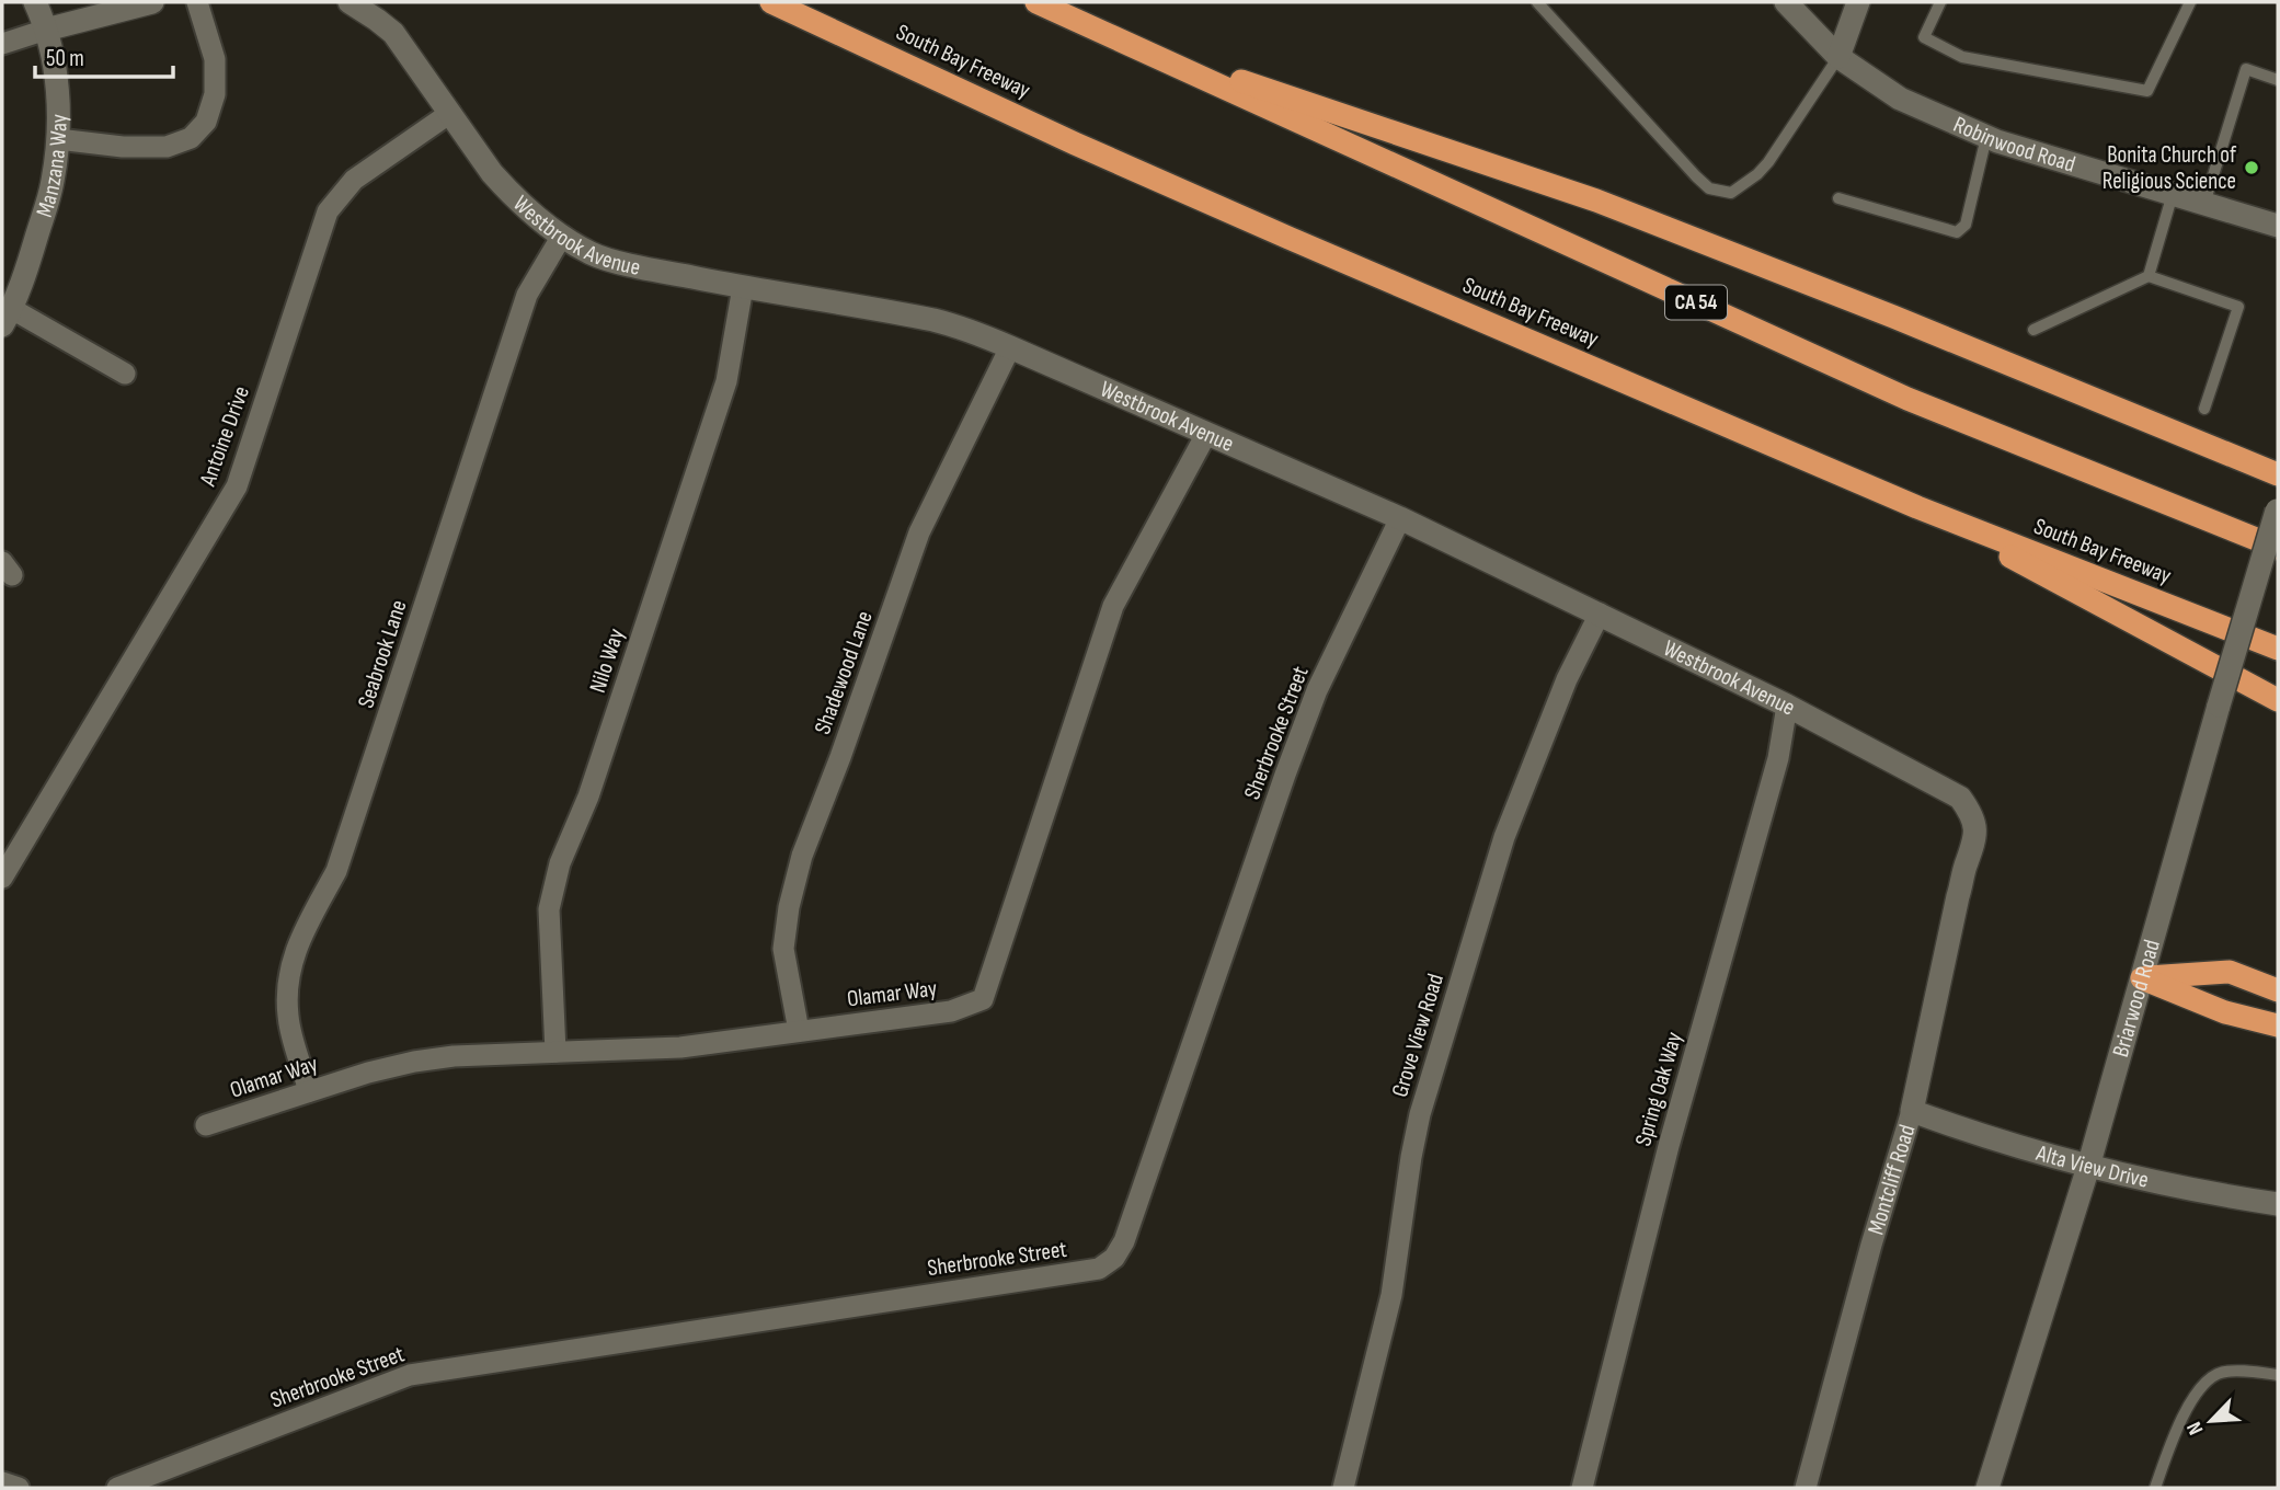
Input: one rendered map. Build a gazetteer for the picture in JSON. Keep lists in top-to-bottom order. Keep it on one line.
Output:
{"streets":{"highway":["South Bay Freeway","CA 54"],"street":["Robinwood Road","Manzana Way","Westbrook Avenue","Antoine Drive","Seabrook Lane","Nilo Way","Shadewood Lane","Sherbrooke Street","Olamar Way","Briarwood Road","Grove View Road","Spring Oak Way","Alta View Drive","Montcliff Road"]},"crossings":[["Westbrook Avenue","Antoine Drive"],["Westbrook Avenue","Seabrook Lane"],["Westbrook Avenue","Nilo Way"],["Westbrook Avenue","Shadewood Lane"],["Westbrook Avenue","Sherbrooke Street"],["Westbrook Avenue","Olamar Way"],["Westbrook Avenue","Grove View Road"],["Westbrook Avenue","Spring Oak Way"],["Westbrook Avenue","Montcliff Road"],["Seabrook Lane","Olamar Way"],["Nilo Way","Olamar Way"],["Shadewood Lane","Olamar Way"],["Briarwood Road","Alta View Drive"],["Alta View Drive","Montcliff Road"]],"places":["Bonita Church of Religious Science"],"scale_bar":"50 m","north":"bottom left"}
